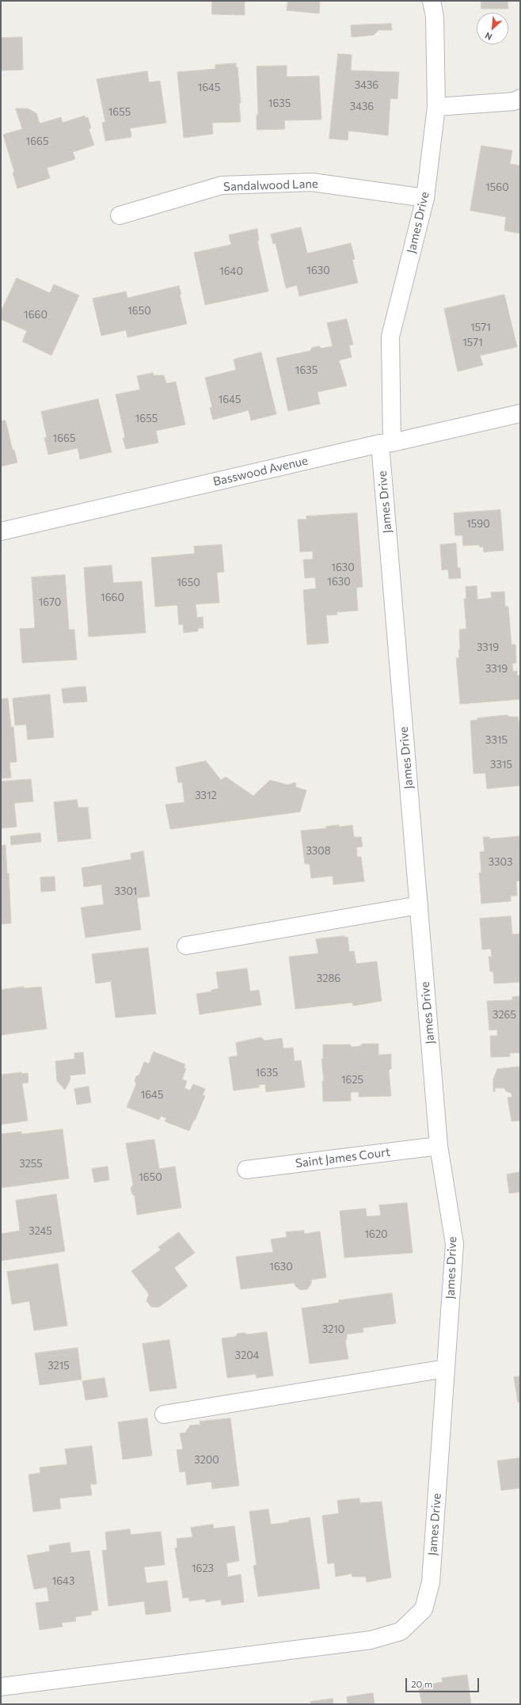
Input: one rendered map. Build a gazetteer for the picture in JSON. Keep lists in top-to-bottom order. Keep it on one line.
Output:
{"streets":{"street":["Sandalwood Lane","James Drive","Basswood Avenue","Saint James Court"]},"crossings":[["Sandalwood Lane","James Drive"],["James Drive","Basswood Avenue"],["James Drive","Saint James Court"]],"house_numbers":["3436","1645","1635","3436","1655","1665","1560","1630","1640","1650","1660","1571","1571","1635","1645","1655","1665","1590","1630","1630","1650","1660","1670","3319","3319","3315","3315","3312","3308","3303","3301","3286","3265","1635","1625","1645","3255","1650","3245","1620","1630","3210","3204","3215","3200","1623","1643"],"scale_bar":"20 m","north":"bottom left"}
